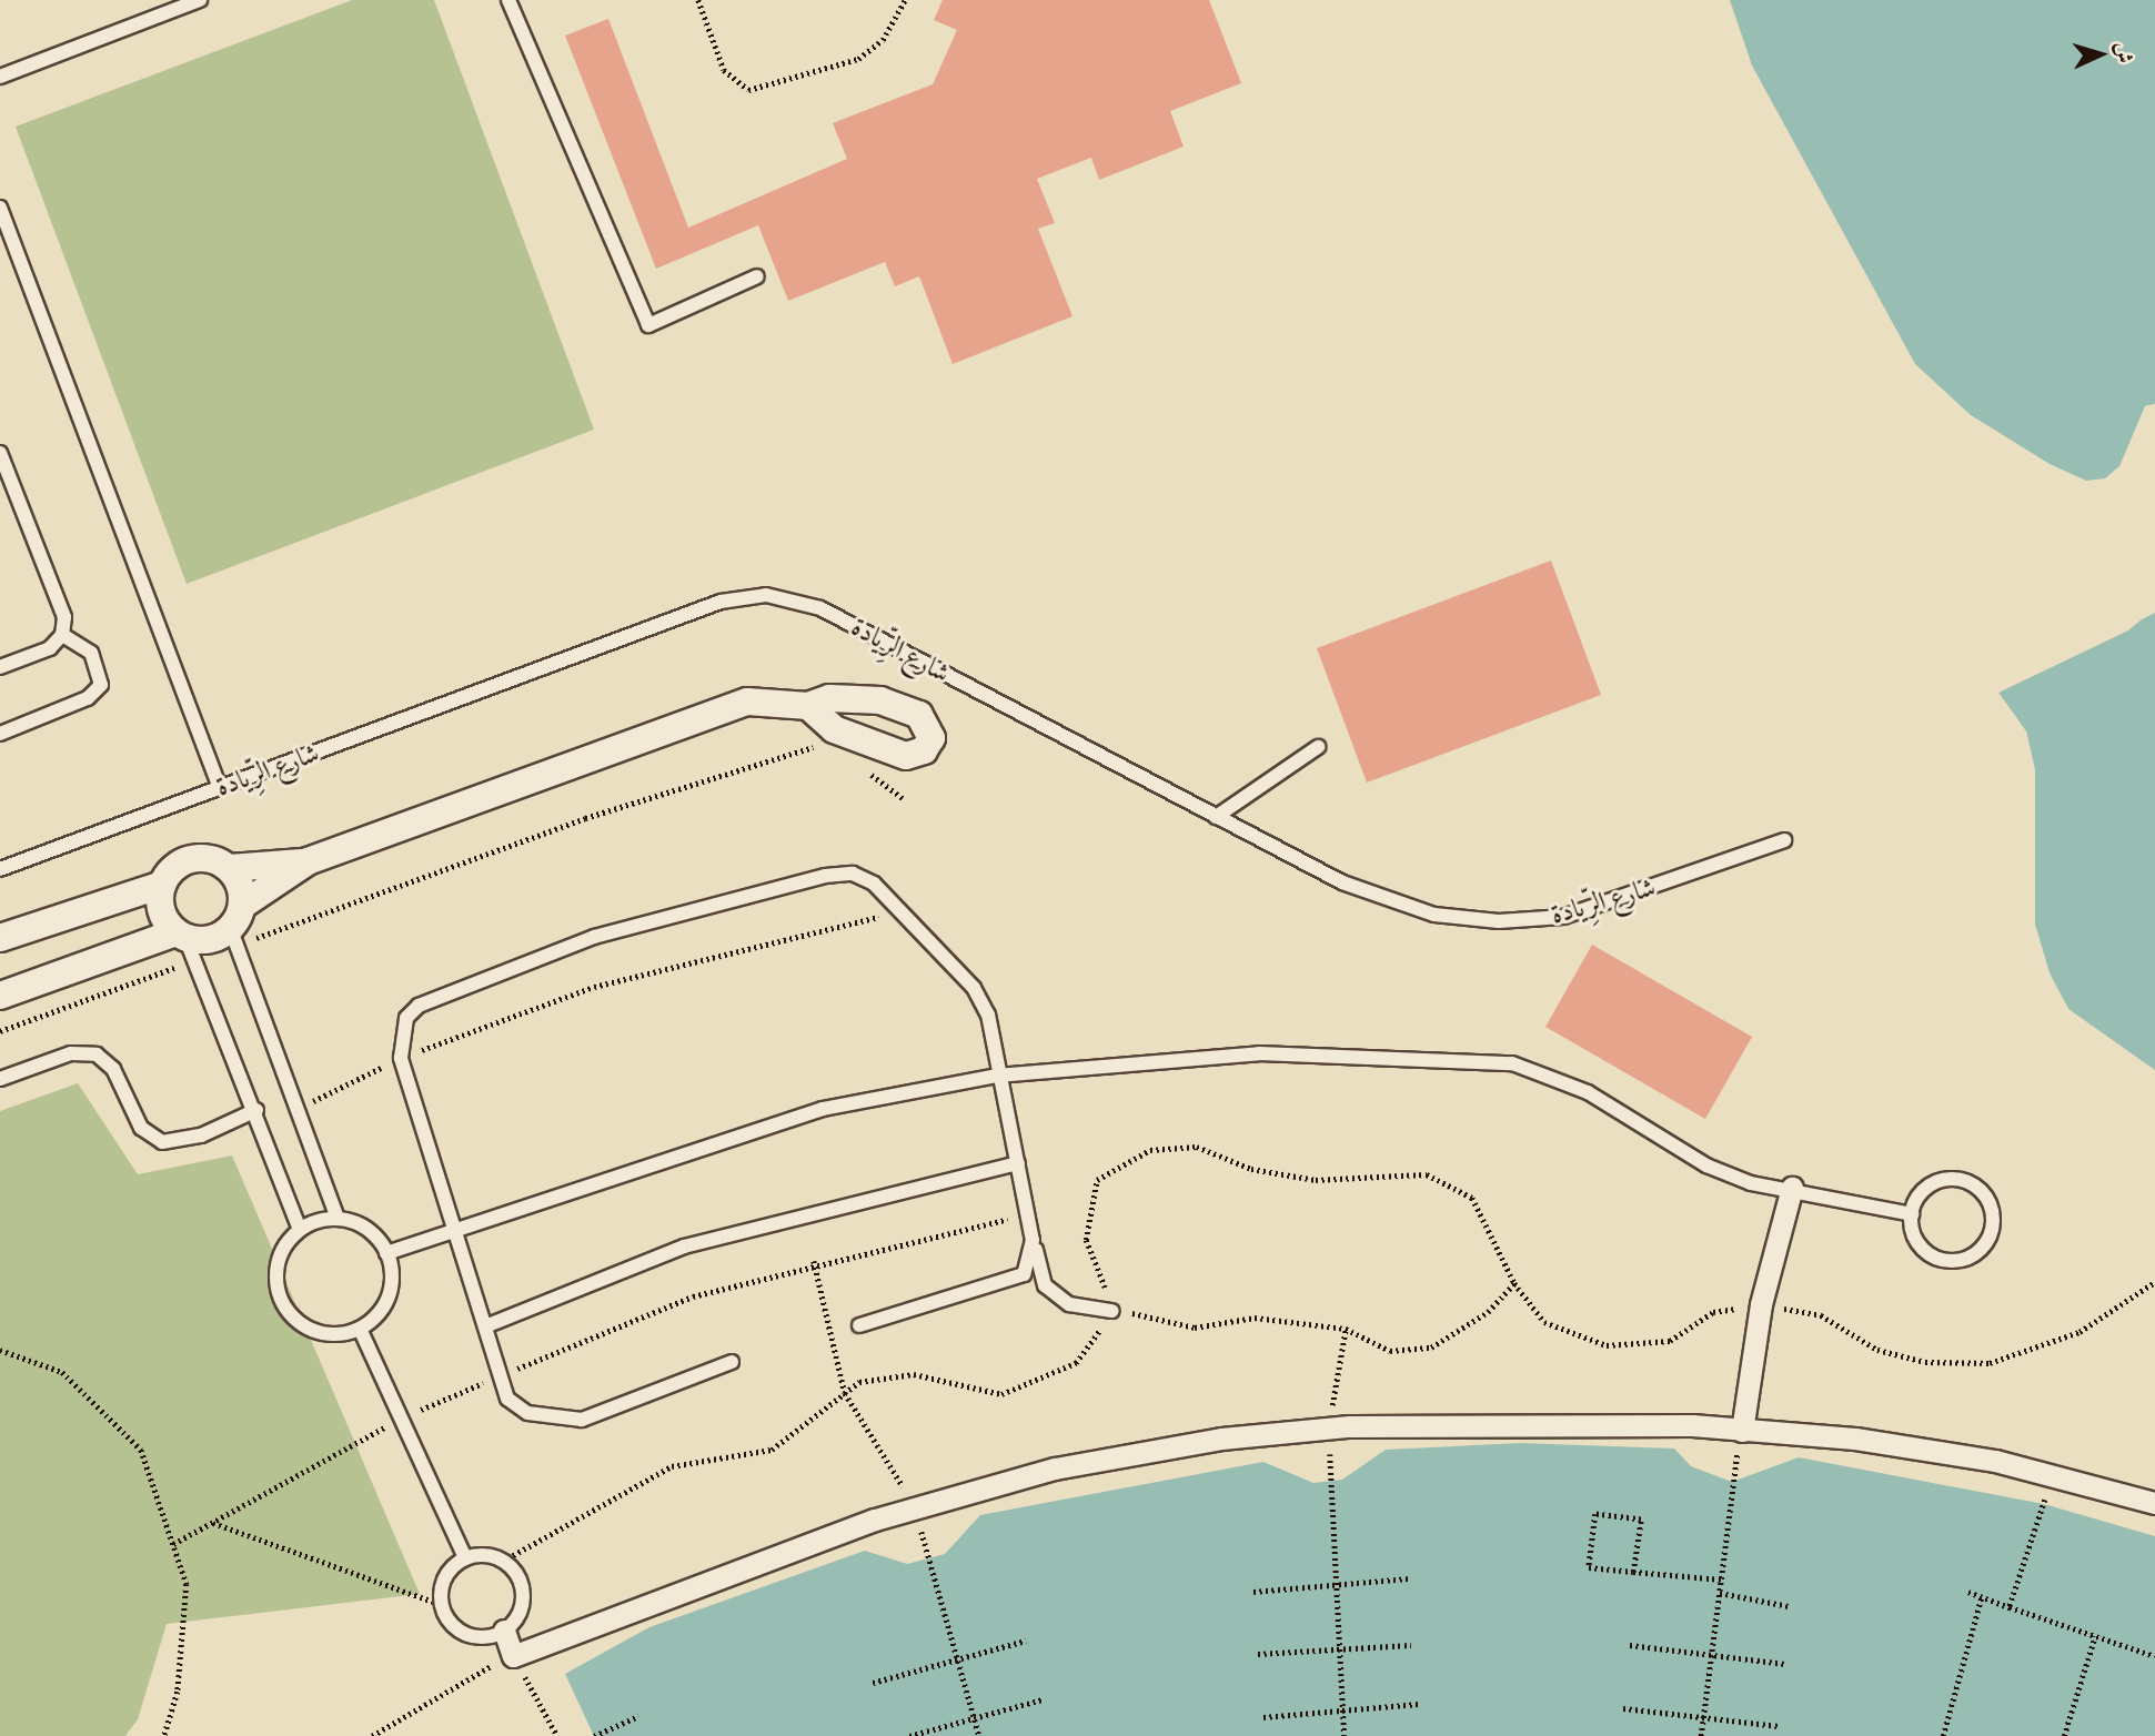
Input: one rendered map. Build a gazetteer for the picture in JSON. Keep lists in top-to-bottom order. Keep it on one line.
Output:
{"streets":{"lane":["شارع الرِّيادة"]},"north":"right"}
